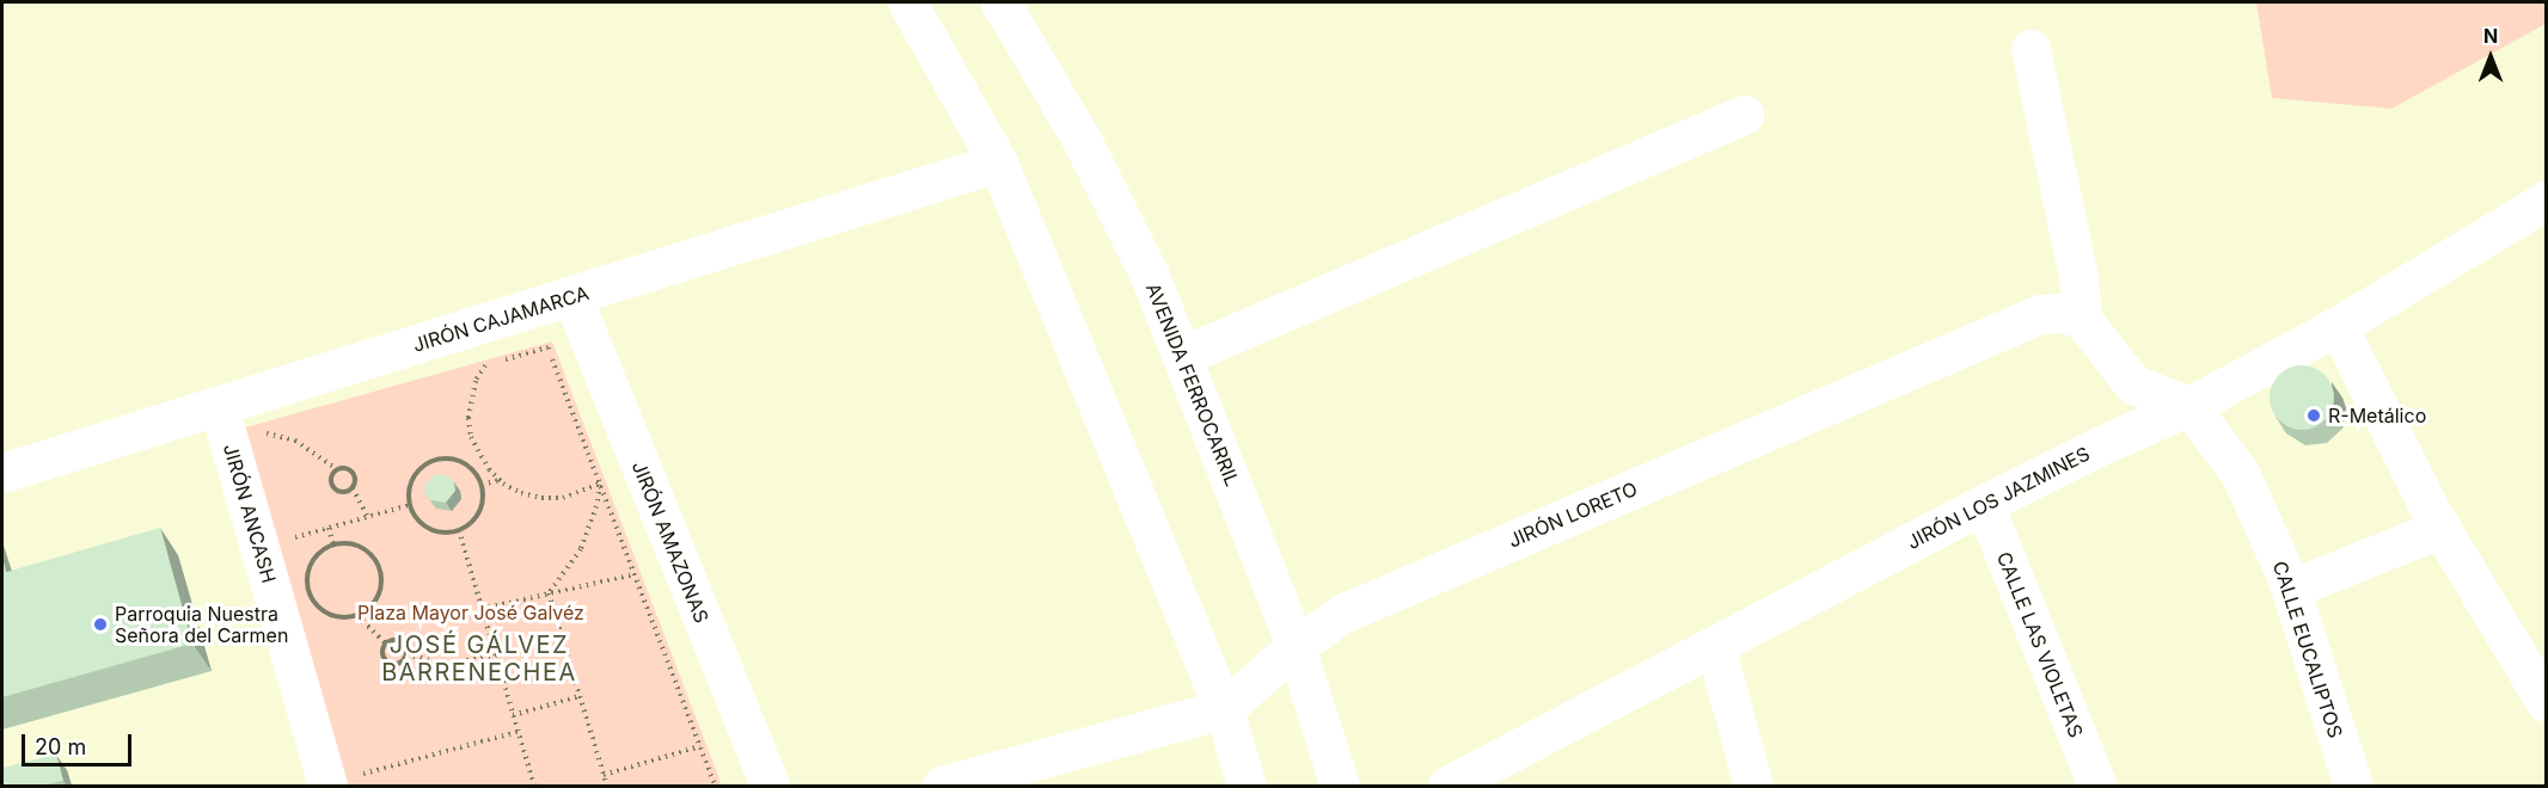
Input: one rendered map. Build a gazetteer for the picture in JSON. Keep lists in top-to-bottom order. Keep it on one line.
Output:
{"streets":{"street":["JIRÓN CAJAMARCA","AVENIDA FERROCARRIL","JIRÓN LOS JAZMINES","JIRÓN ANCASH","JIRÓN LORETO","JIRÓN AMAZONAS","CALLE LAS VIOLETAS","CALLE EUCALIPTOS"]},"crossings":[["JIRÓN CAJAMARCA","JIRÓN ANCASH"],["JIRÓN CAJAMARCA","JIRÓN AMAZONAS"],["AVENIDA FERROCARRIL","JIRÓN LORETO"],["JIRÓN LOS JAZMINES","CALLE LAS VIOLETAS"],["JIRÓN LOS JAZMINES","CALLE EUCALIPTOS"]],"districts":["JOSÉ GÁLVEZ BARRENECHEA"],"parks":["Plaza Mayor José Galvéz"],"places":["R-Metálico","Parroquia Nuestra Señora del Carmen"],"scale_bar":"20 m","north":"top"}
